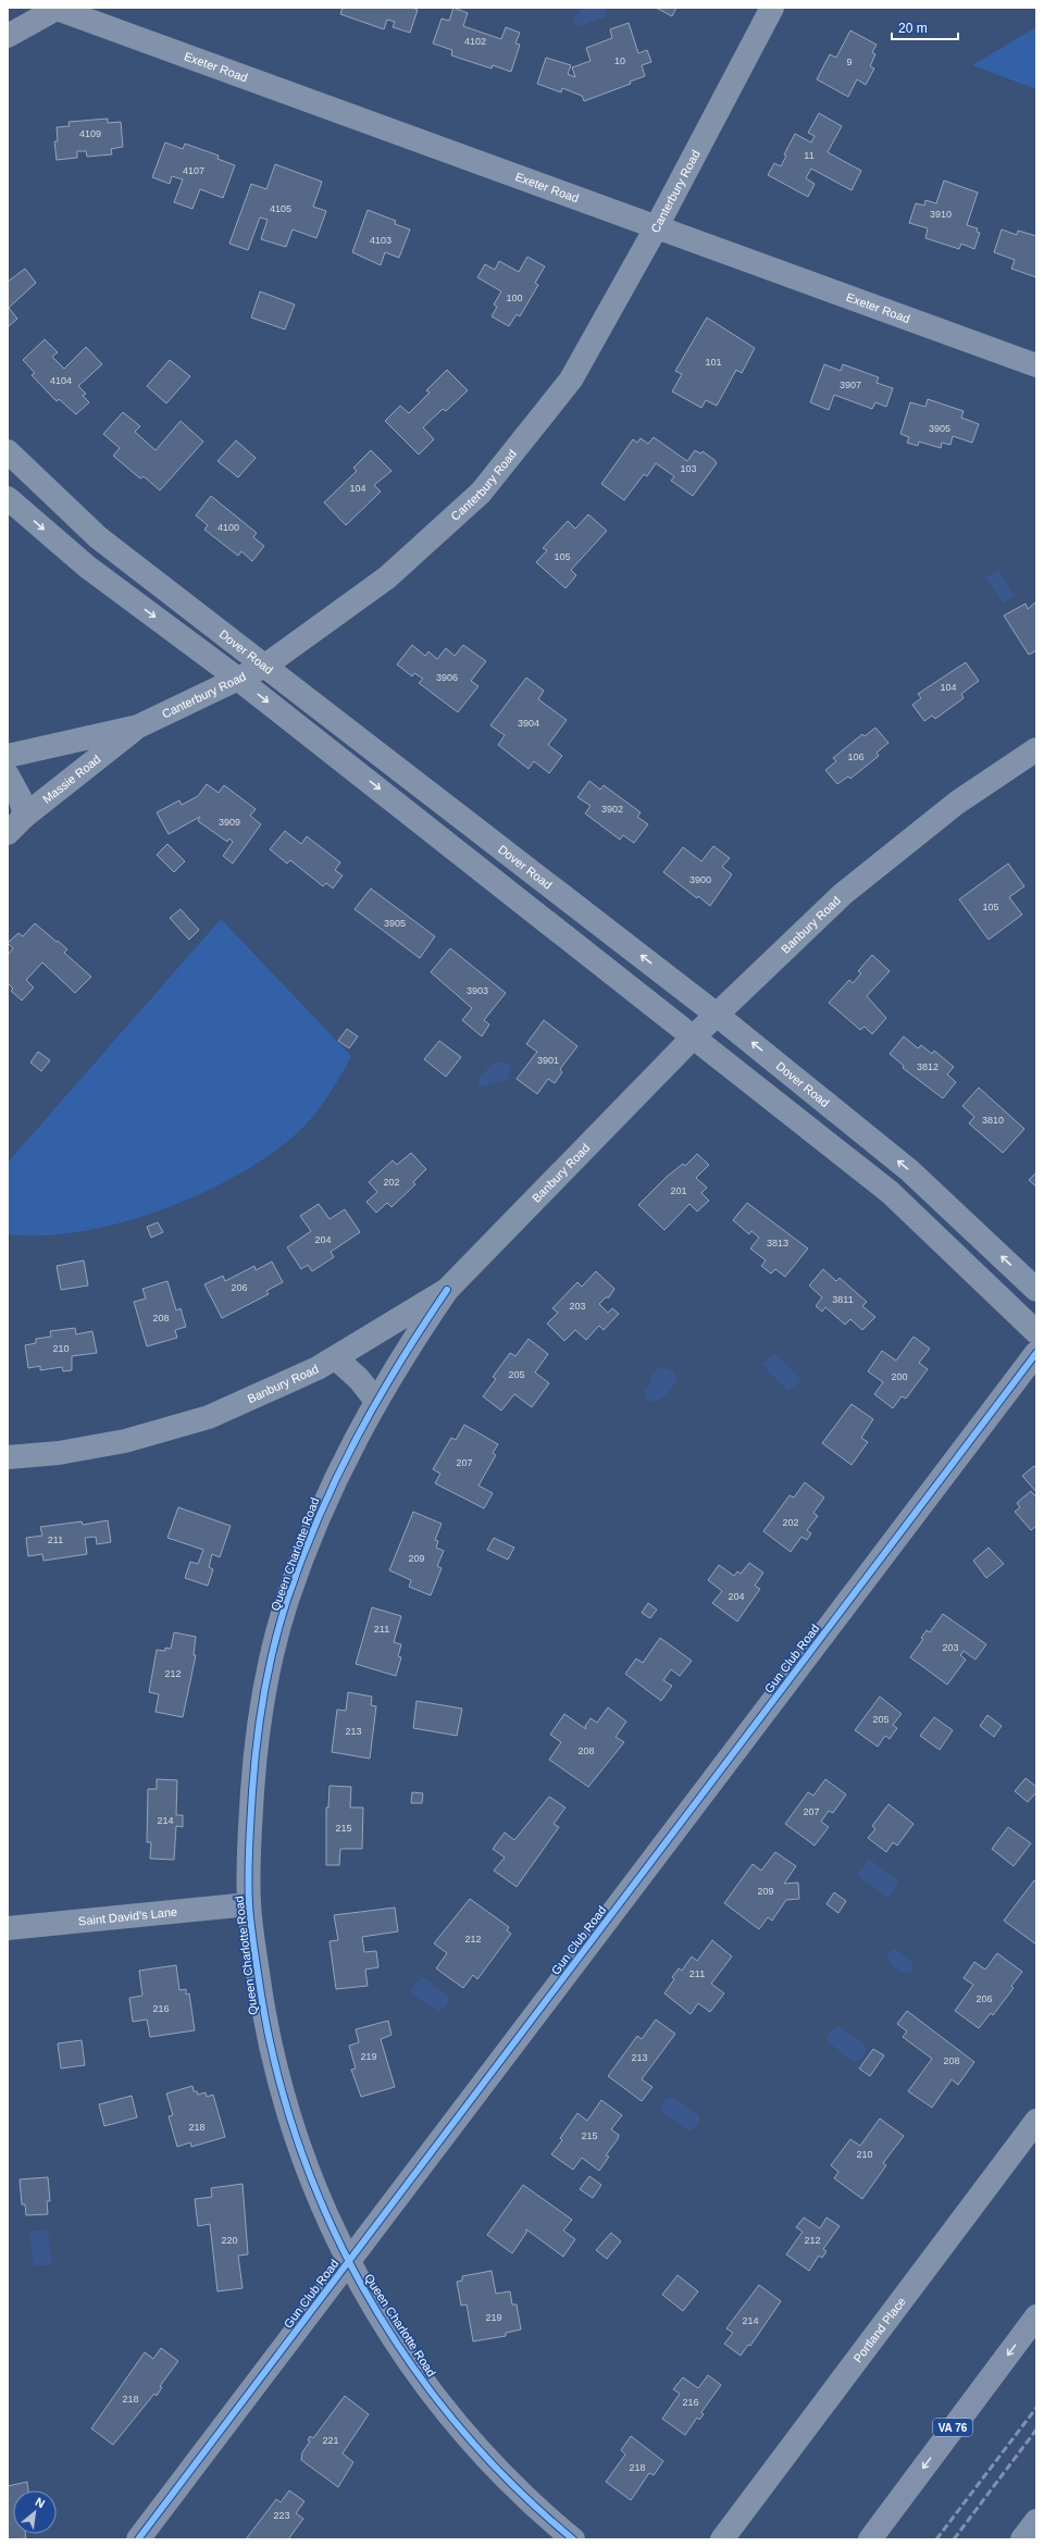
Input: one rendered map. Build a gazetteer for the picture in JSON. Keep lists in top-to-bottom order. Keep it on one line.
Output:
{"streets":{"highway":["VA 76"],"street":["Exeter Road","Canterbury Road","Dover Road","Massie Road","Banbury Road","Queen Charlotte Road","Gun Club Road","Saint David's Lane","Portland Place"]},"crossings":[["Exeter Road","Canterbury Road"],["Canterbury Road","Dover Road"],["Canterbury Road","Massie Road"],["Dover Road","Banbury Road"],["Banbury Road","Queen Charlotte Road"],["Queen Charlotte Road","Gun Club Road"],["Queen Charlotte Road","Saint David's Lane"]],"house_numbers":["4102","10","9","4109","11","4107","4105","3910","4103","100","101","4104","3907","3905","103","104","4100","105","3906","104","3904","106","3902","3909","3900","105","3905","3903","3901","3812","3810","202","201","204","3813","206","3811","203","208","210","205","200","207","202","211","209","204","211","203","212","205","213","208","207","214","215","209","212","211","206","216","219","213","208","218","215","210","220","212","219","214","218","216","221","218","223"],"scale_bar":"20 m","north":"top right"}
